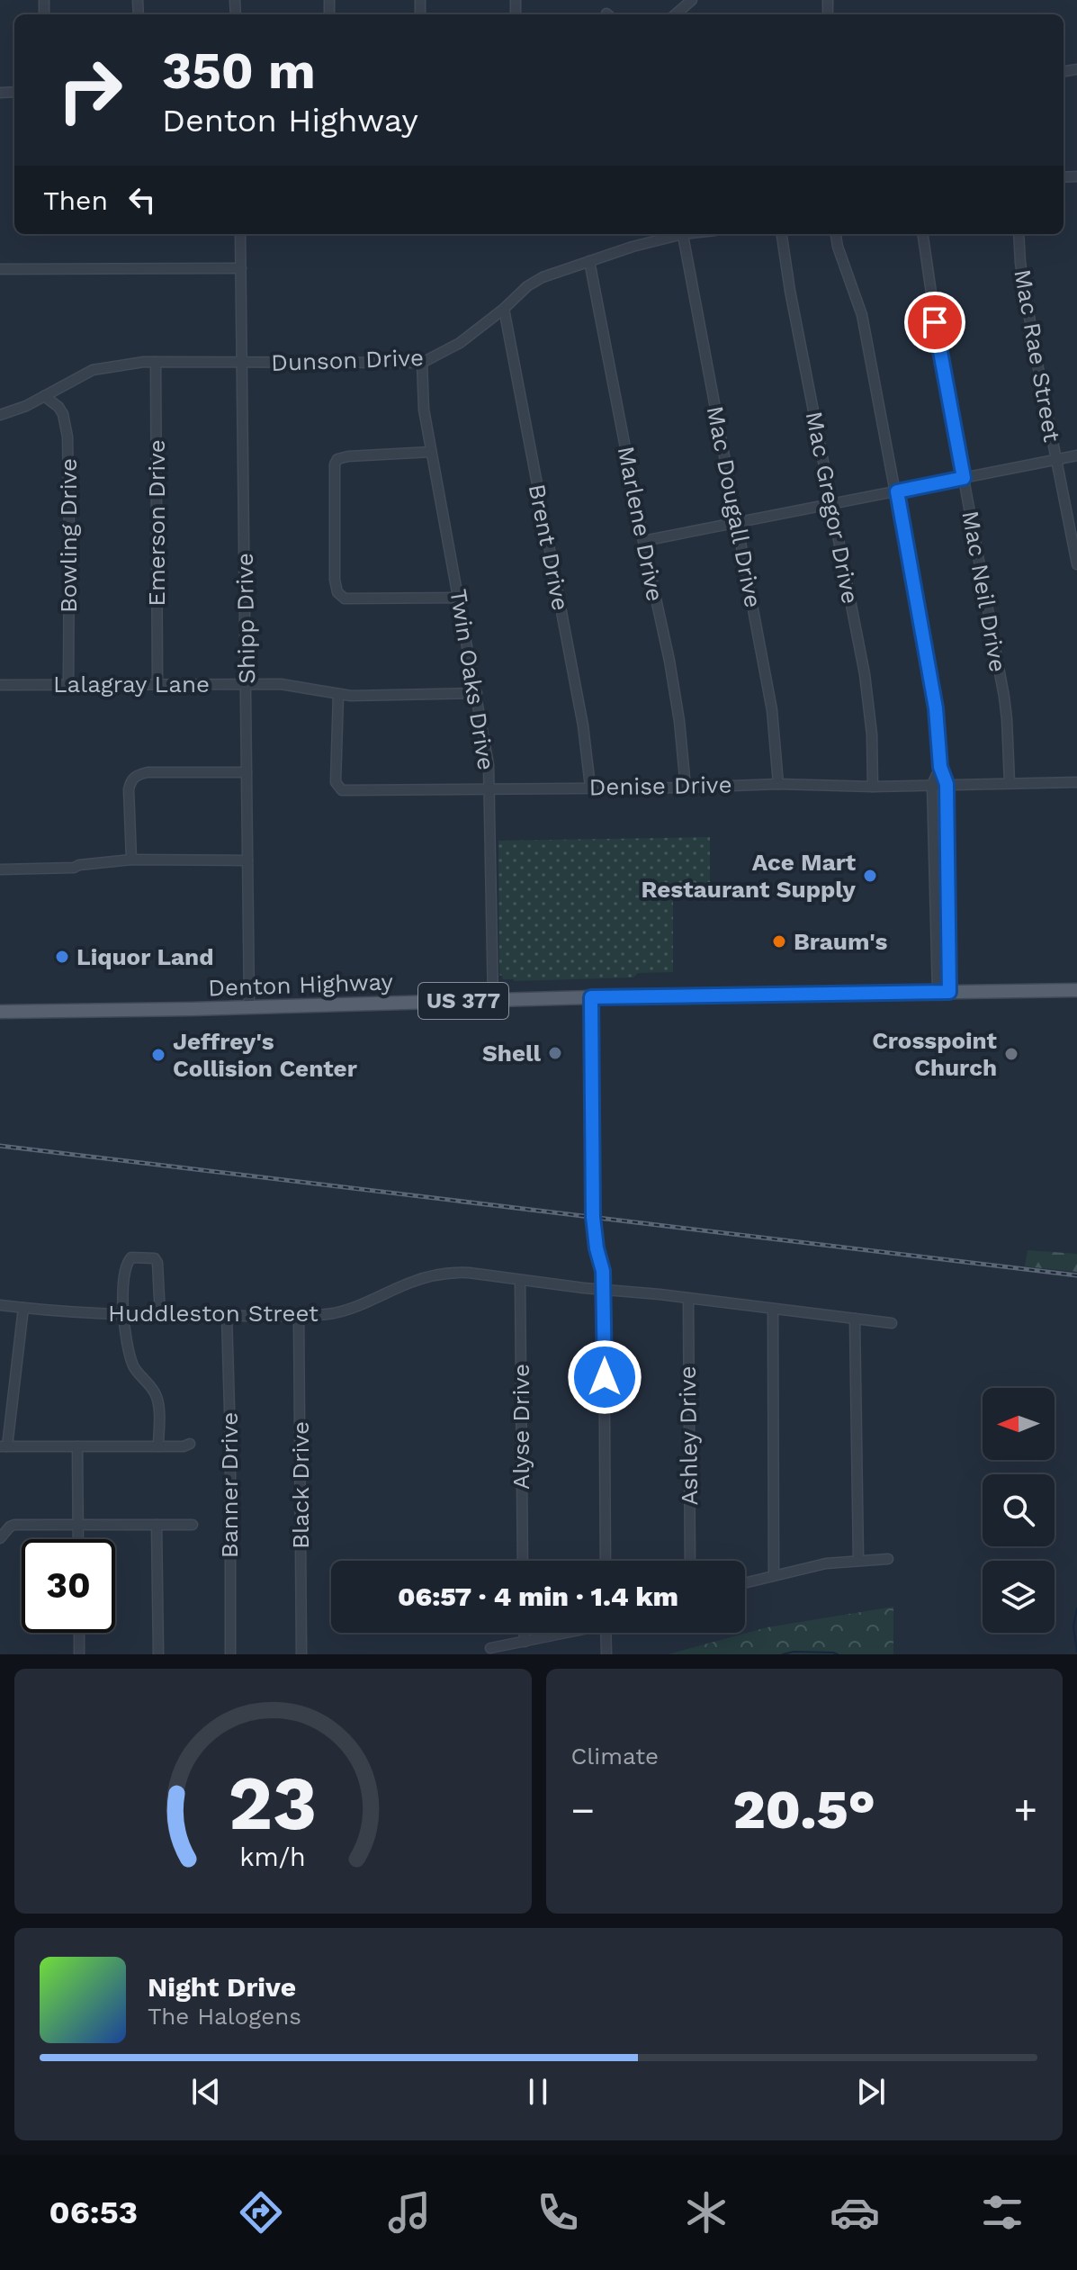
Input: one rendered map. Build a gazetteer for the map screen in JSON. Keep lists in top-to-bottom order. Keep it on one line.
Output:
{"streets":{"main road":["Denton Highway","US 377"],"street":["Mac Rae Street","Dunson Drive","Mac Dougall Drive","Mac Gregor Drive","Emerson Drive","Marlene Drive","Bowling Drive","Brent Drive","Mac Neil Drive","Shipp Drive","Twin Oaks Drive","Lalagray Lane","Denise Drive","Huddleston Street","Alyse Drive","Ashley Drive","Banner Drive","Black Drive"]},"crossings":[["Dunson Drive","Emerson Drive"],["Dunson Drive","Marlene Drive"],["Dunson Drive","Bowling Drive"],["Dunson Drive","Brent Drive"],["Dunson Drive","Shipp Drive"],["Dunson Drive","Twin Oaks Drive"],["Mac Dougall Drive","Denise Drive"],["Mac Gregor Drive","Denise Drive"],["Emerson Drive","Lalagray Lane"],["Marlene Drive","Denise Drive"],["Bowling Drive","Lalagray Lane"],["Brent Drive","Denise Drive"],["Mac Neil Drive","Denise Drive"],["Shipp Drive","Lalagray Lane"],["Shipp Drive","Denton Highway"],["Twin Oaks Drive","Lalagray Lane"],["Twin Oaks Drive","Denise Drive"],["Twin Oaks Drive","Denton Highway"],["Lalagray Lane","Denise Drive"],["Huddleston Street","Alyse Drive"],["Huddleston Street","Ashley Drive"],["Huddleston Street","Banner Drive"],["Huddleston Street","Black Drive"]],"places":["Ace Mart Restaurant Supply","Braum's","Liquor Land","Shell","Crosspoint Church","Jeffrey's Collision Center"],"north":"left","page":{"turn":["350 m","Denton Highway"],"then":"Then","limit":"30","trip":"06:57 · 4 min · 1.4 km","tile":"Climate","heat":["−","20.5°","+"],"song":["Night Drive","The Halogens"],"tabs":"06:53","gauge":["23","km/h"]}}
